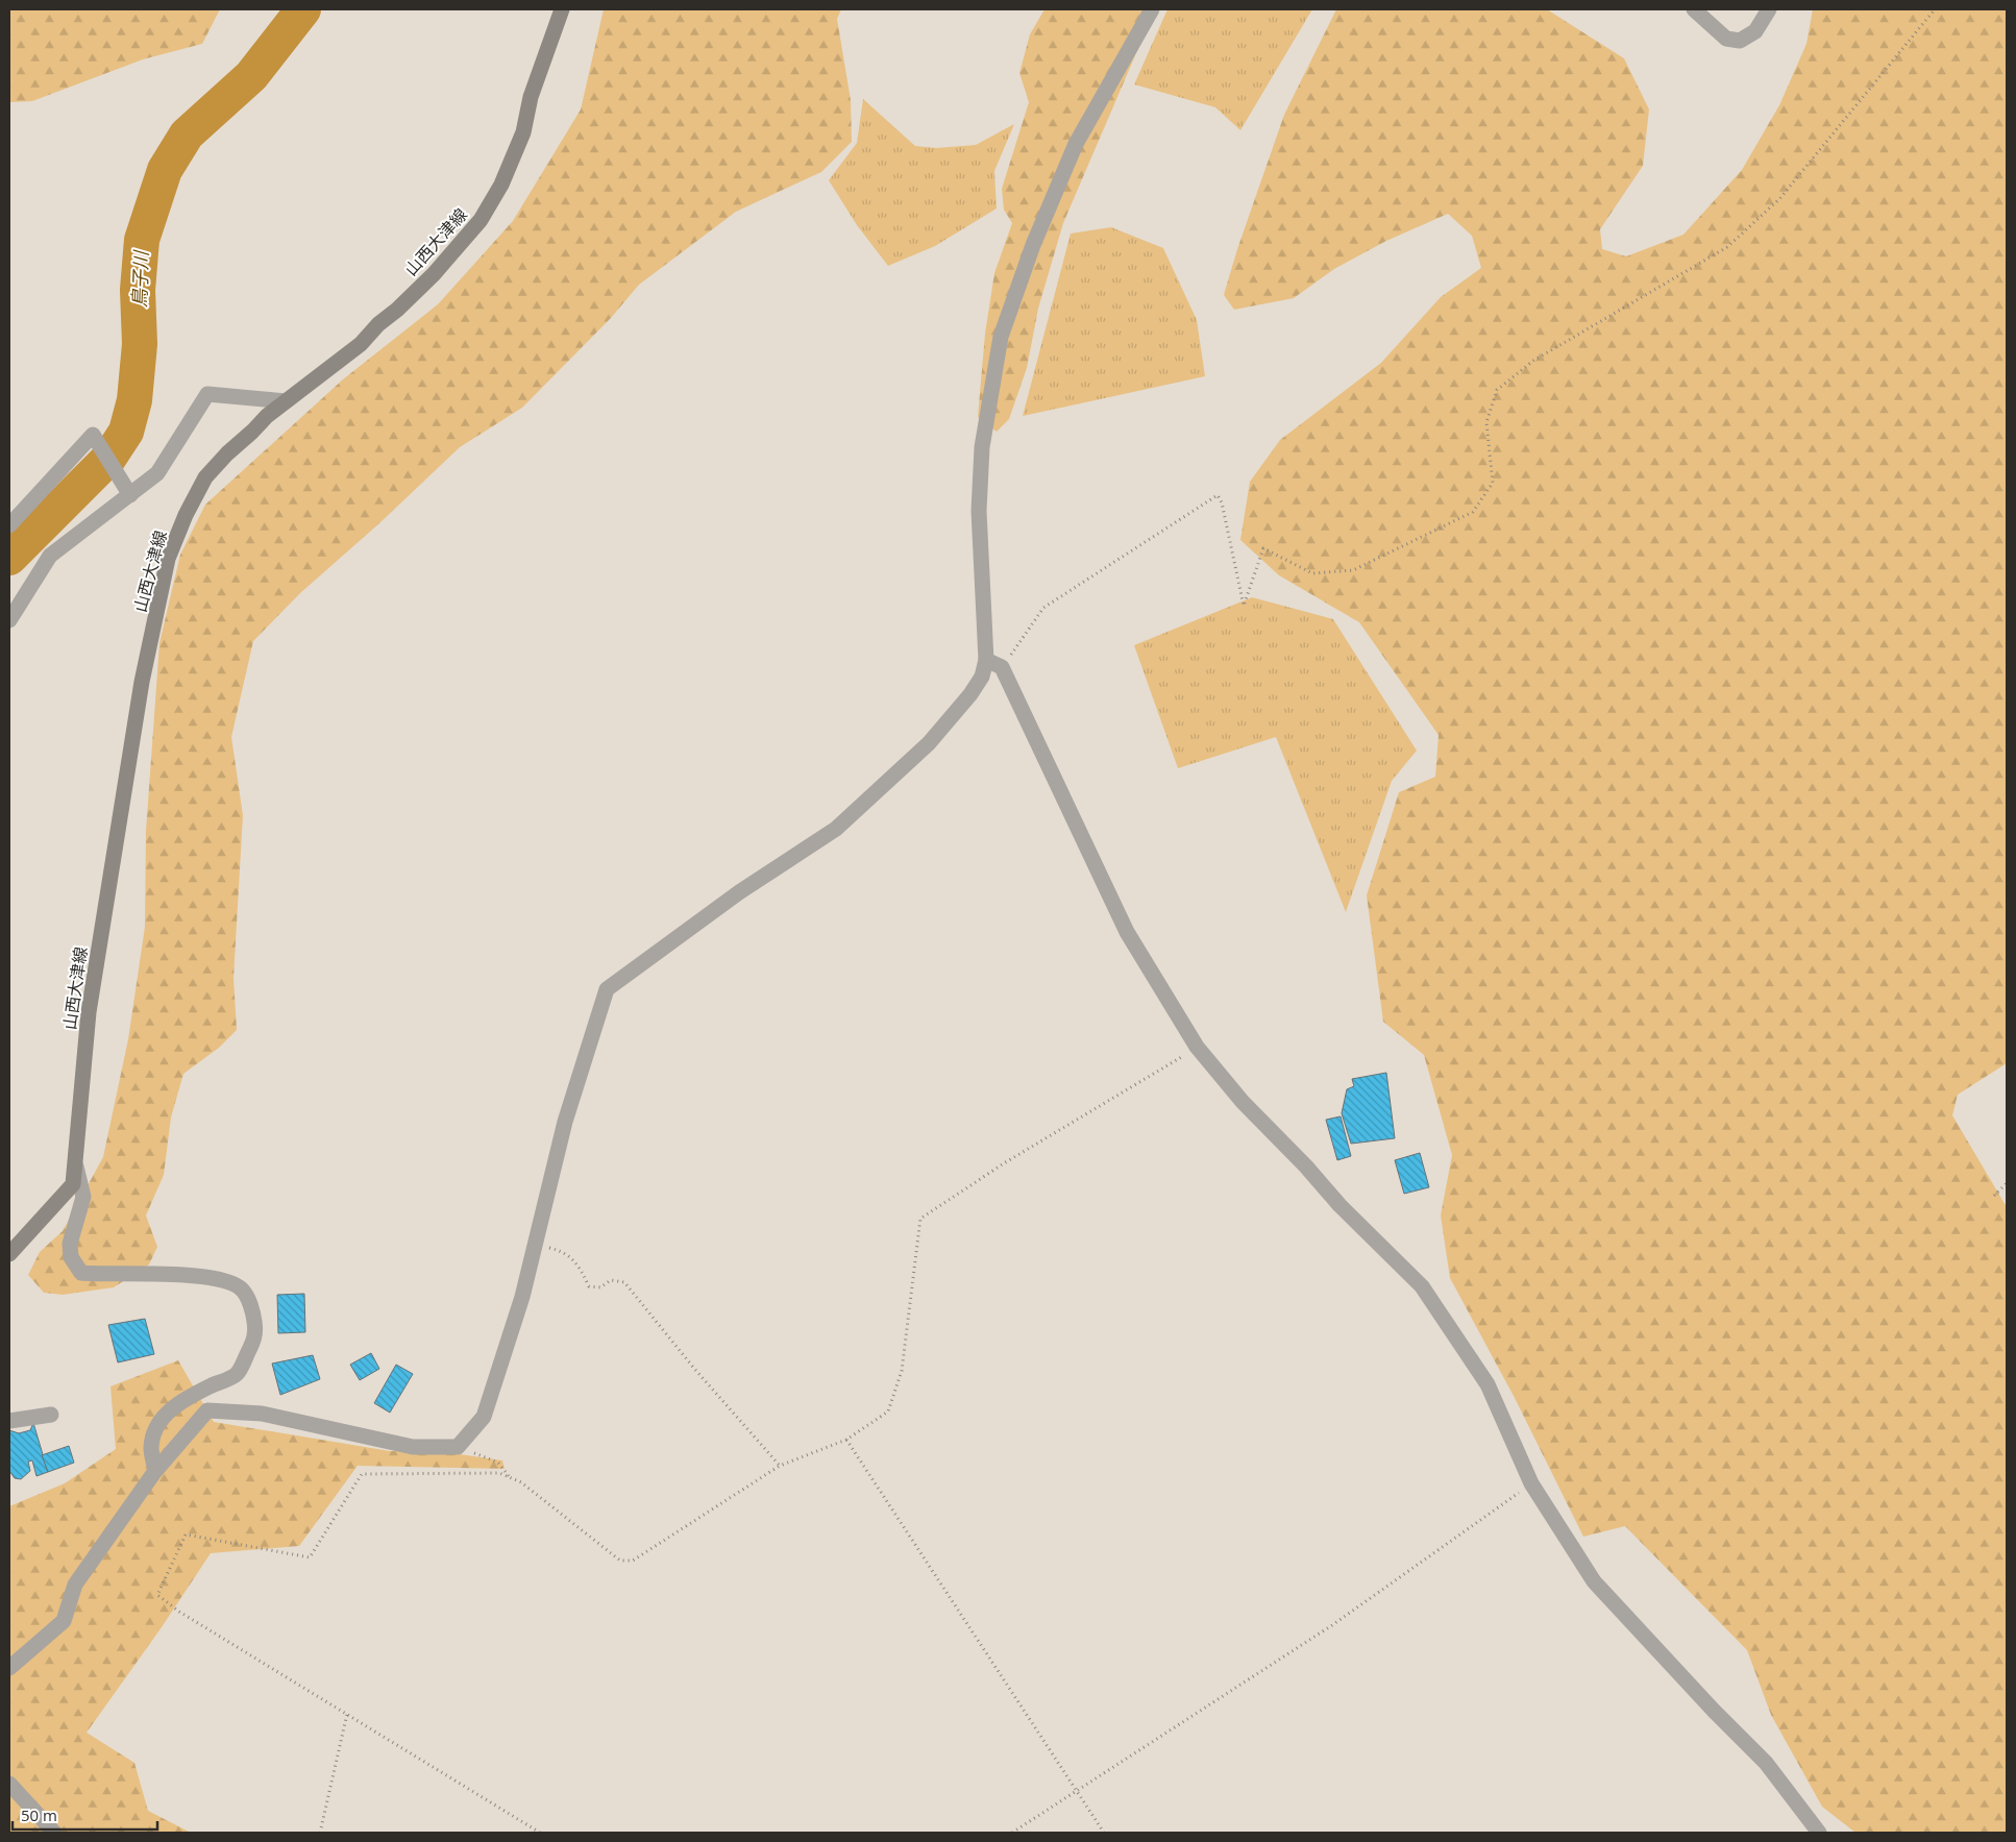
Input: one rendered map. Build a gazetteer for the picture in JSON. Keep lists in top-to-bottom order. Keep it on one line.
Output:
{"streets":{"main road":["山西大津線"]},"water":["鳥子川"],"scale_bar":"50 m"}
